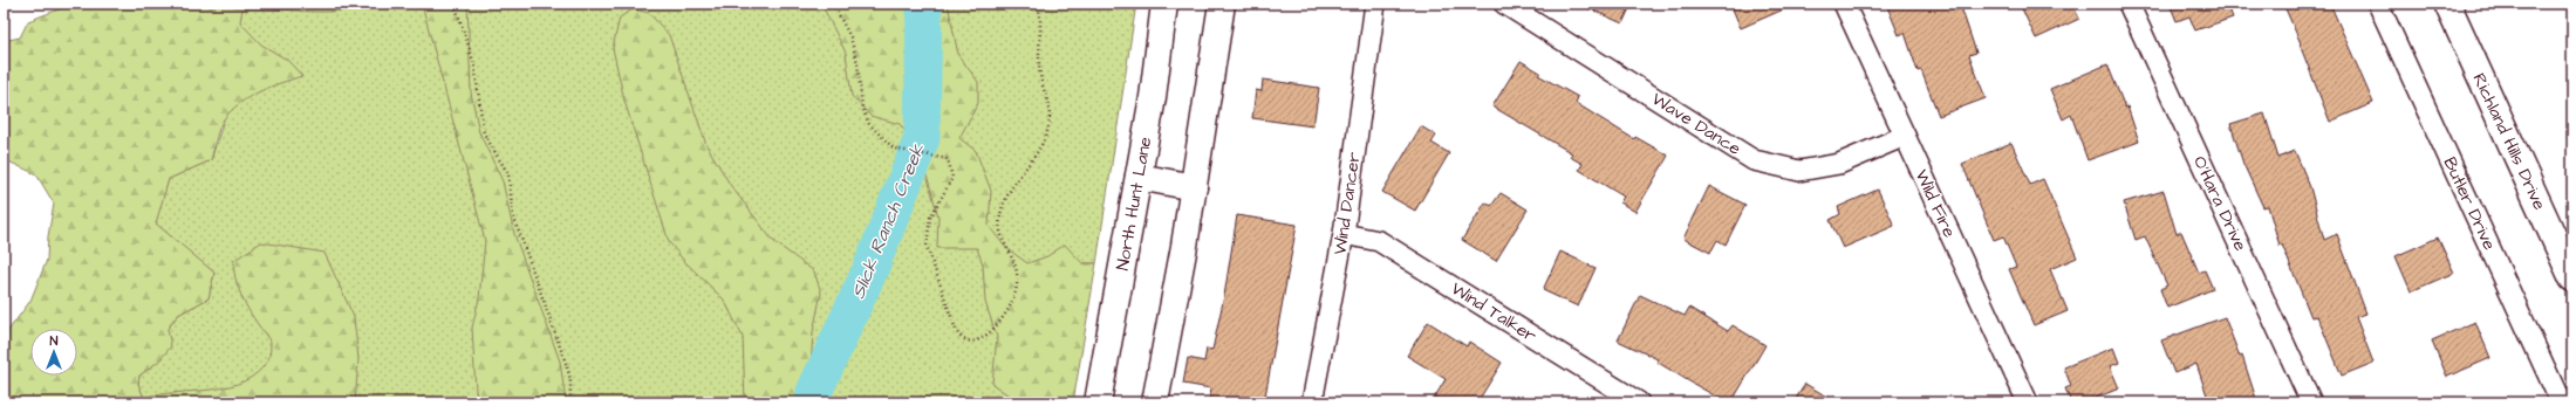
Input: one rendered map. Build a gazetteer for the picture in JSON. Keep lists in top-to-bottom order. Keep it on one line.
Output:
{"streets":{"main road":["Richland Hills Drive","North Hunt Lane"],"street":["Wave Dance","Wind Dancer","Wild Fire","O'Hara Drive","Butler Drive","Wind Talker"]},"crossings":[["Wave Dance","Wild Fire"],["Wind Dancer","Wind Talker"]],"water":["Slick Ranch Creek"],"north":"top"}
